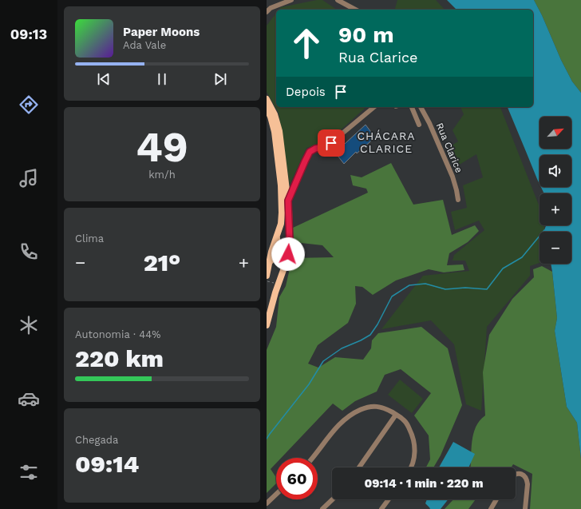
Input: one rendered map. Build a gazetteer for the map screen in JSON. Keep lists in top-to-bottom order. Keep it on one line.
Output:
{"streets":{"street":["Rua Clarice"]},"districts":["CHÁCARA CLARICE"],"north":"top right","page":{"tabs":"09:13","turn":["90 m","Rua Clarice"],"song":["Paper Moons","Ada Vale"],"then":"Depois","tile":[["49","km/h"],"Clima",["Autonomia · 44%","220 km"],["Chegada","09:14"]],"map_buttons":["+","−"],"heat":["−","21°","+"],"limit":"60","trip":"09:14 · 1 min · 220 m"}}
